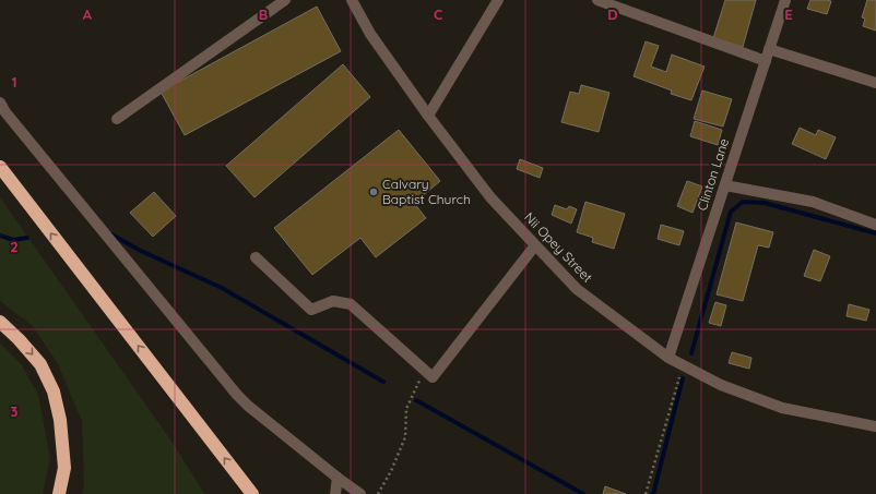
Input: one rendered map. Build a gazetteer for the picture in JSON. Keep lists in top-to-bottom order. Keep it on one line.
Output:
{"streets":{"street":["Clinton Lane","Nii Opey Street"]},"crossings":[["Clinton Lane","Nii Opey Street"]],"places":["Calvary Baptist Church"],"grid":{"columns":["A","B","C","D","E"],"rows":["1","2","3"]}}
